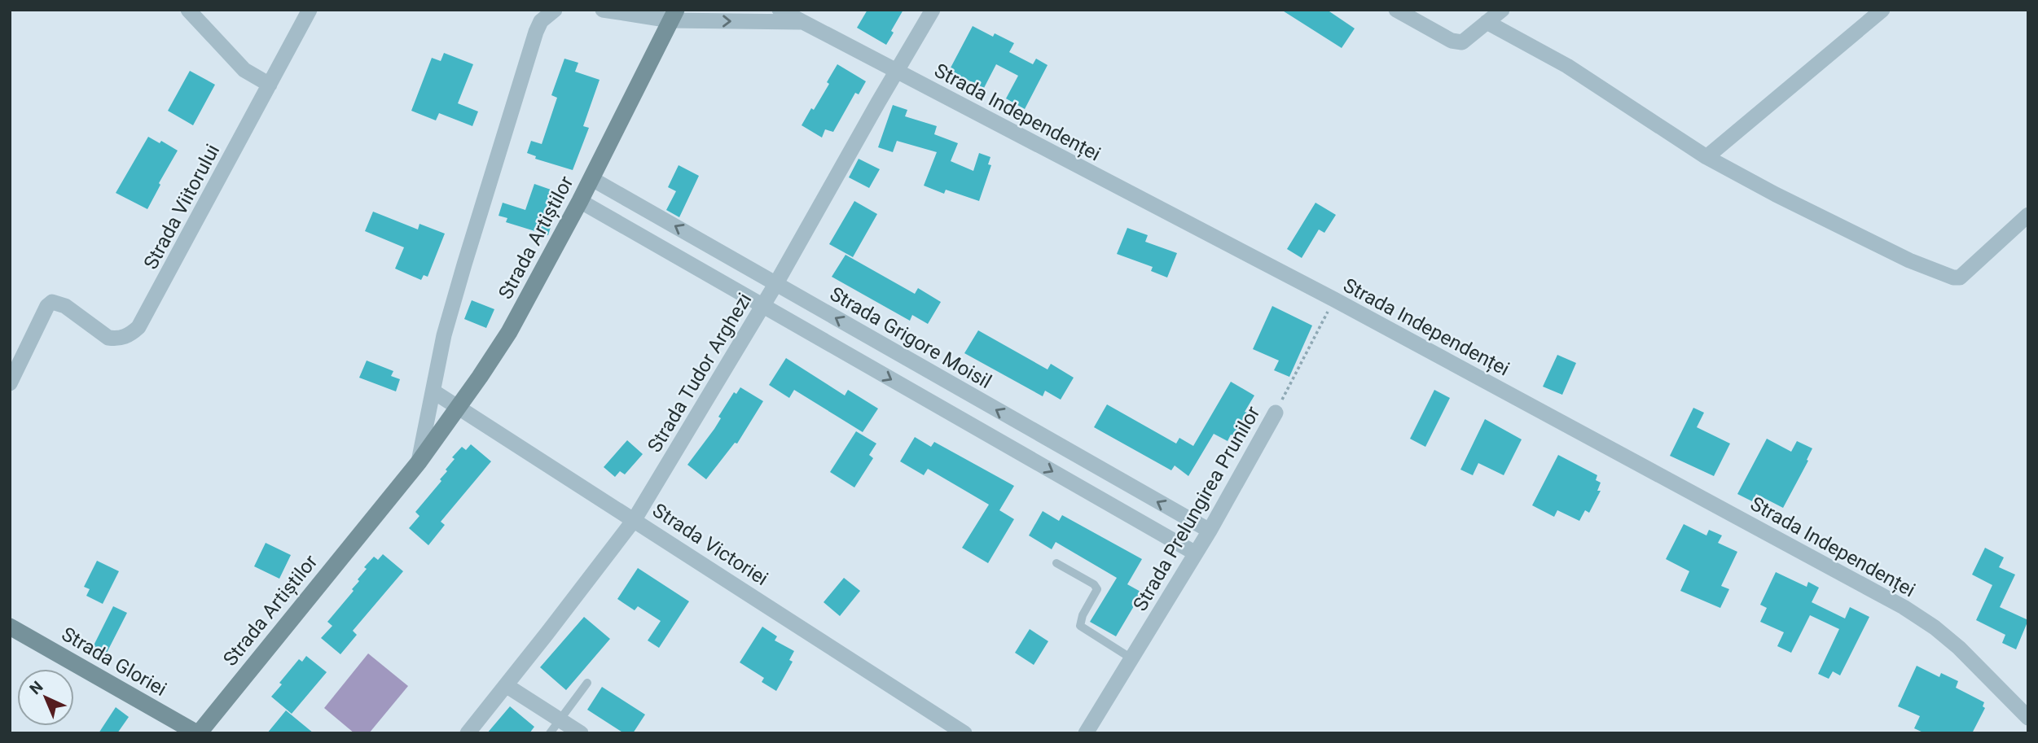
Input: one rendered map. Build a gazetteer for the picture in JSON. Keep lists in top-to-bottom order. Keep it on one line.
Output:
{"streets":{"street":["Strada Independenței","Strada Viitorului","Strada Artiștilor","Strada Grigore Moisil","Strada Tudor Arghezi","Strada Prelungirea Prunilor","Strada Victoriei","Strada Gloriei"]},"crossings":[["Strada Independenței","Strada Tudor Arghezi"],["Strada Independenței","Strada Prelungirea Prunilor"],["Strada Artiștilor","Strada Grigore Moisil"],["Strada Artiștilor","Strada Victoriei"],["Strada Artiștilor","Strada Gloriei"],["Strada Grigore Moisil","Strada Tudor Arghezi"],["Strada Grigore Moisil","Strada Prelungirea Prunilor"],["Strada Tudor Arghezi","Strada Victoriei"]],"north":"top left"}
